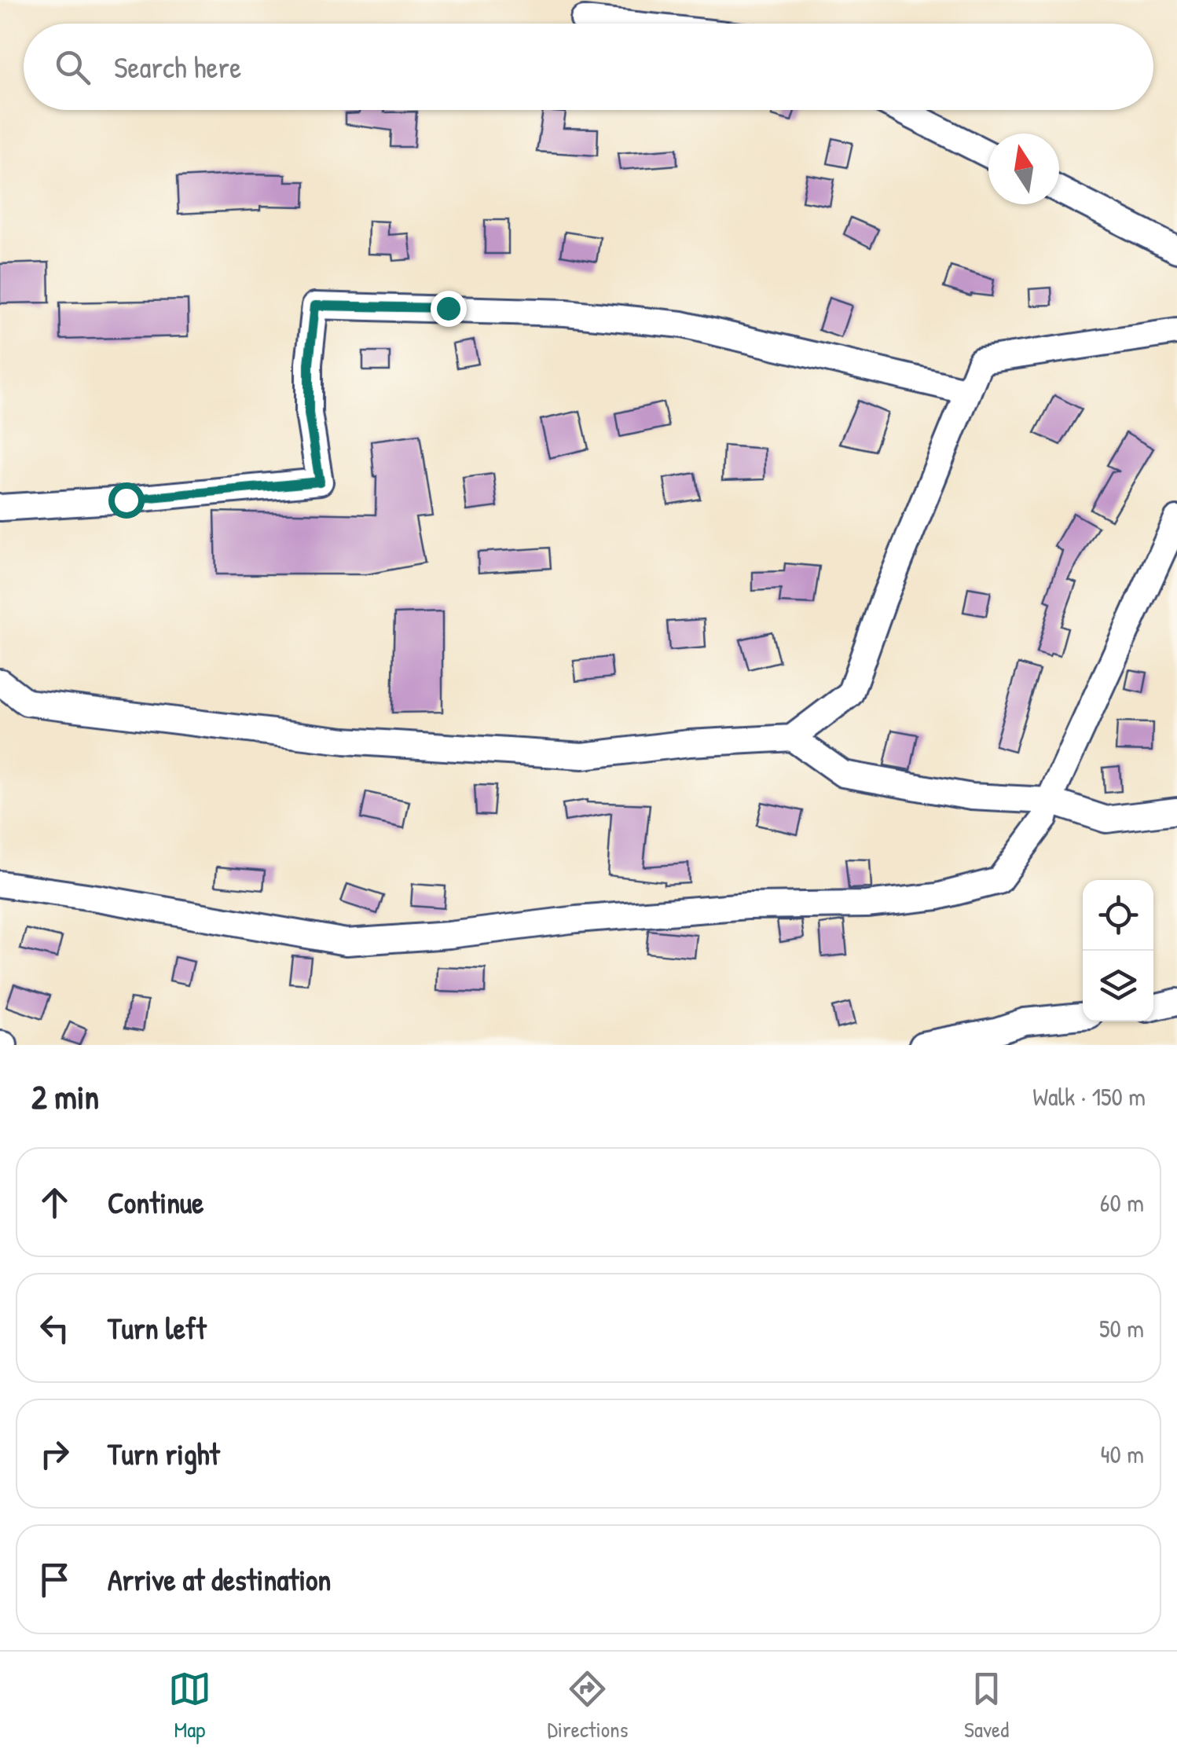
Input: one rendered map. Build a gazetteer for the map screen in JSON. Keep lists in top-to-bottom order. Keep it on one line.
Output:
{"north":"top","page":{"search":"Search here","heading":["2 min","Walk · 150 m"],"list":[["Continue","60 m"],["Turn left","50 m"],["Turn right","40 m"],"Arrive at destination"],"nav":["Map","Directions","Saved"]}}
